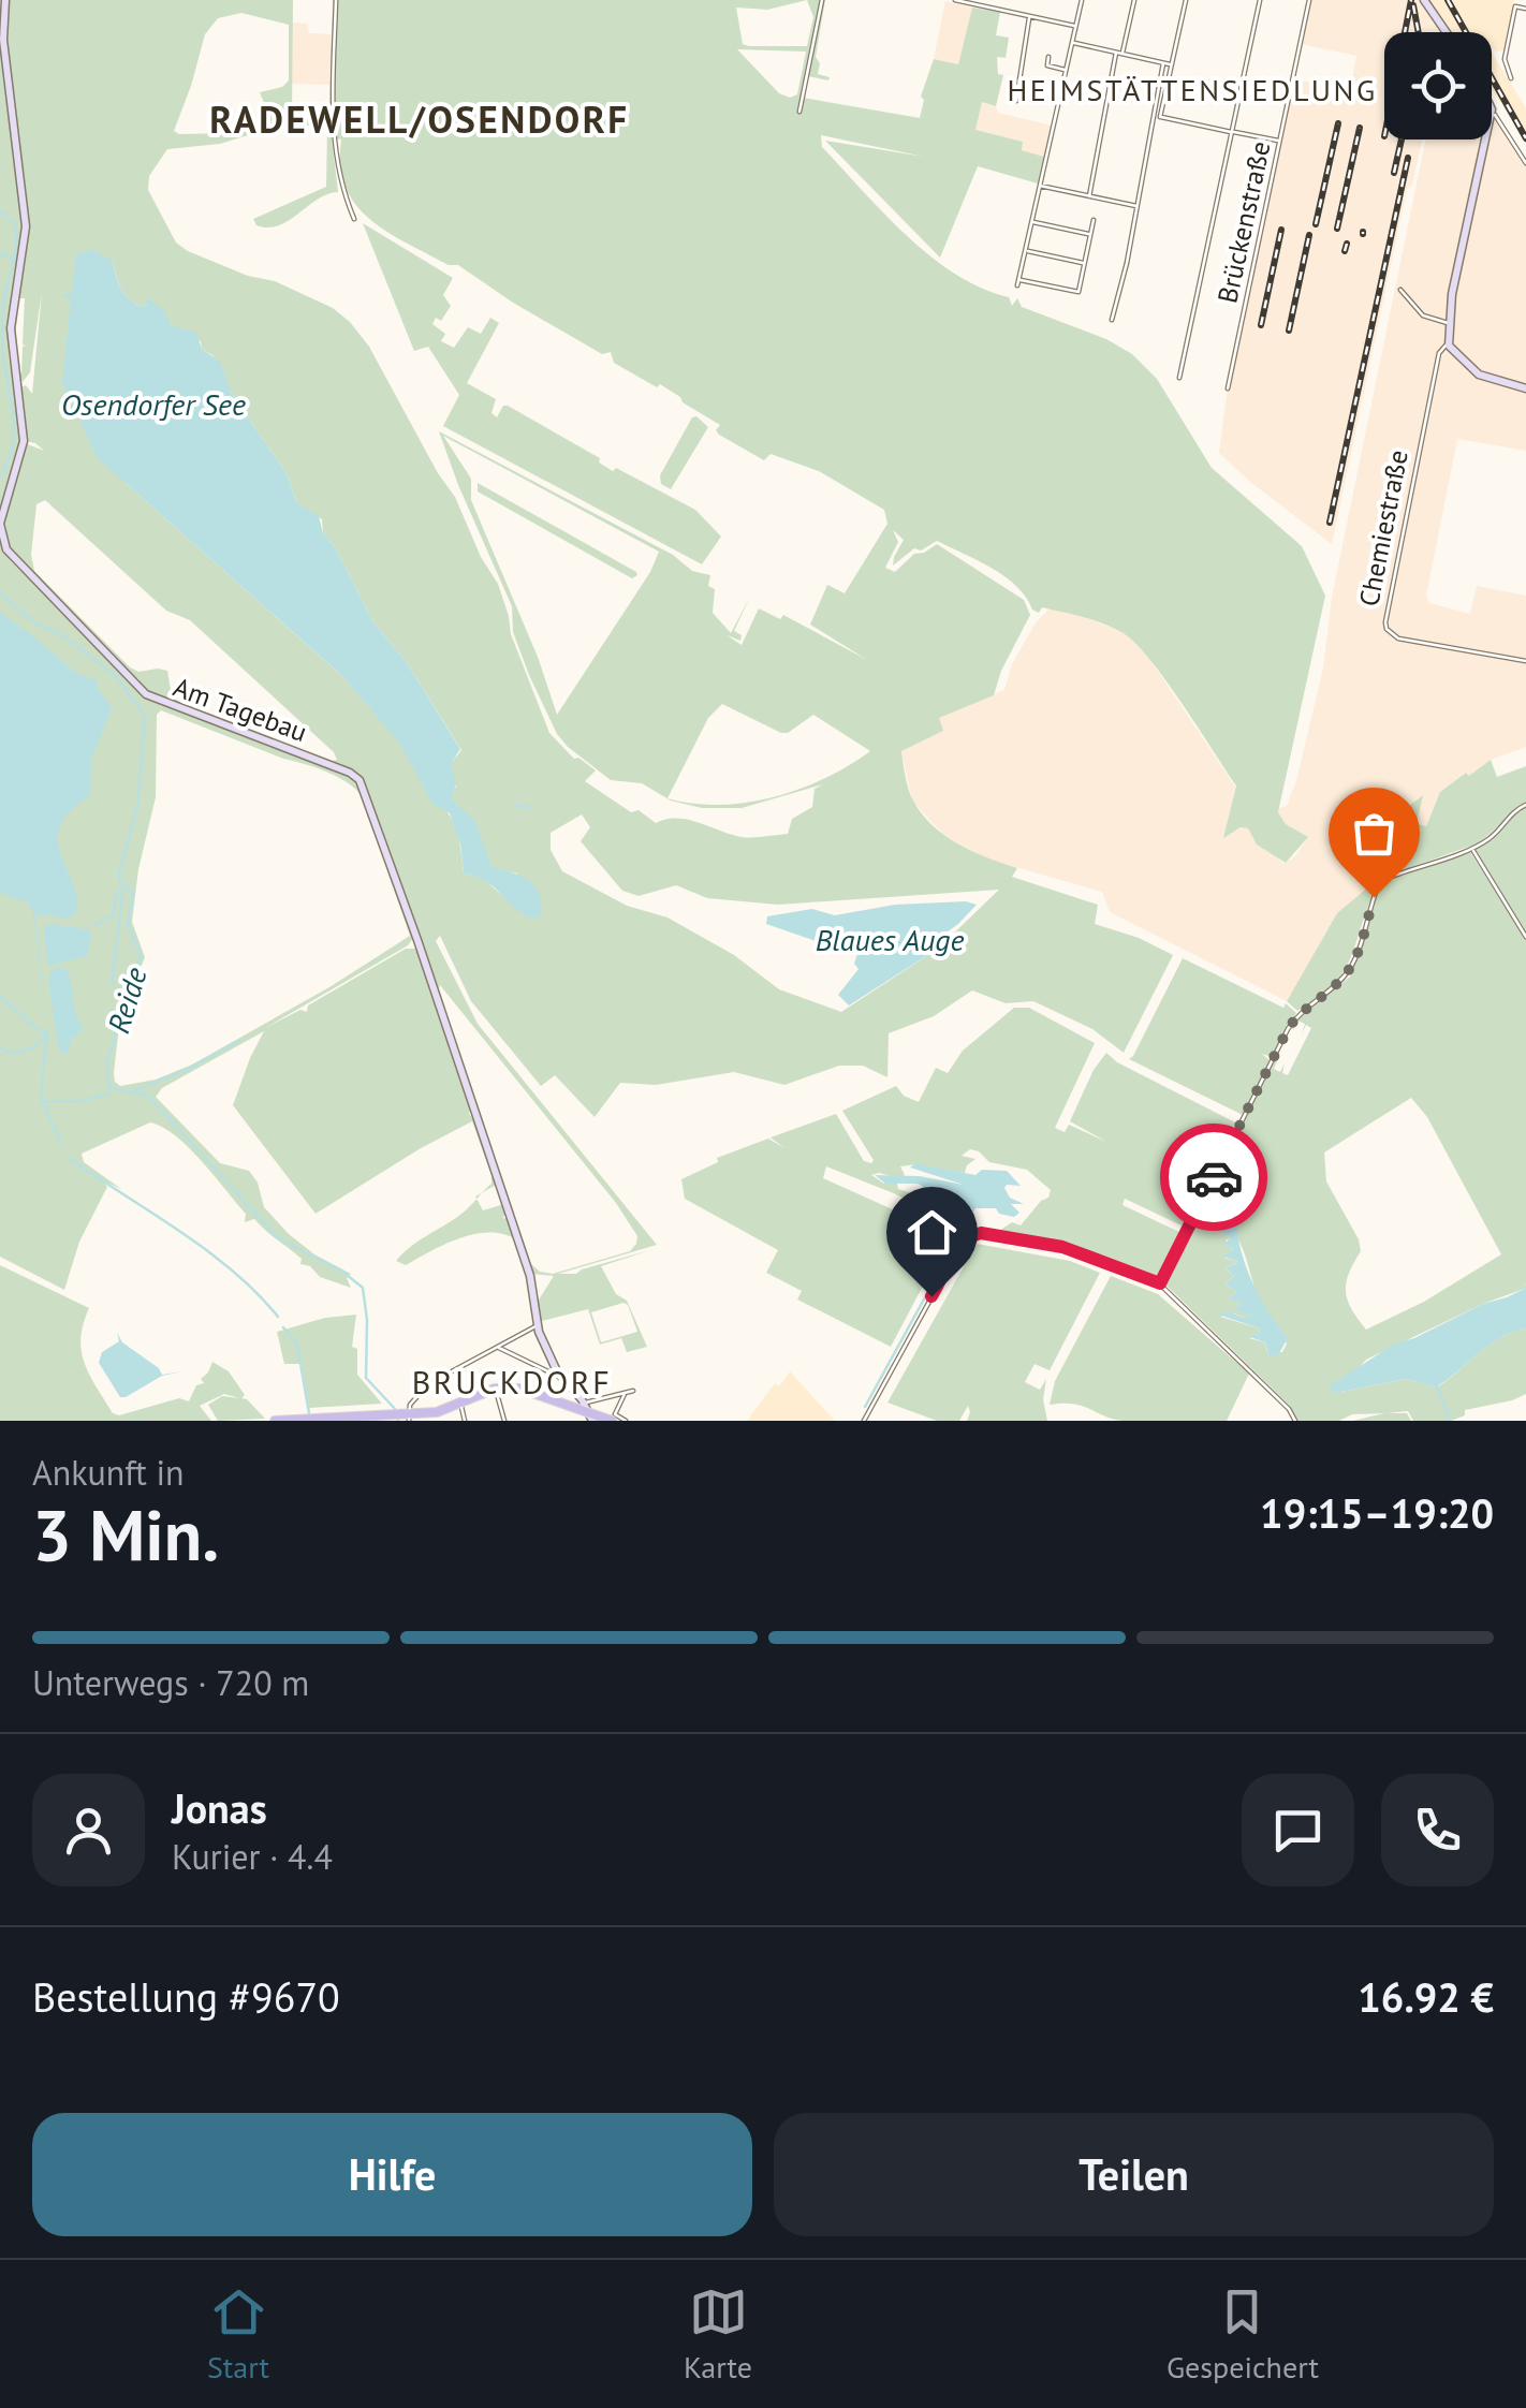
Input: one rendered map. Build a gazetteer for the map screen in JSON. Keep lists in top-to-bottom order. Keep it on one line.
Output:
{"streets":{"street":["Brückenstraße","Chemiestraße","Am Tagebau"]},"districts":["HEIMSTÄTTENSIEDLUNG","RADEWELL/OSENDORF","BRUCKDORF"],"water":["Osendorfer See","Blaues Auge","Reide"],"page":{"heading":["3 Min.","Ankunft in","19:15–19:20"],"panel":["Jonas","Kurier · 4.4","Bestellung #9670","16.92 €"],"bar":"Unterwegs · 720 m","buttons":["Hilfe","Teilen"],"tabs":["Start","Karte","Gespeichert"]}}
